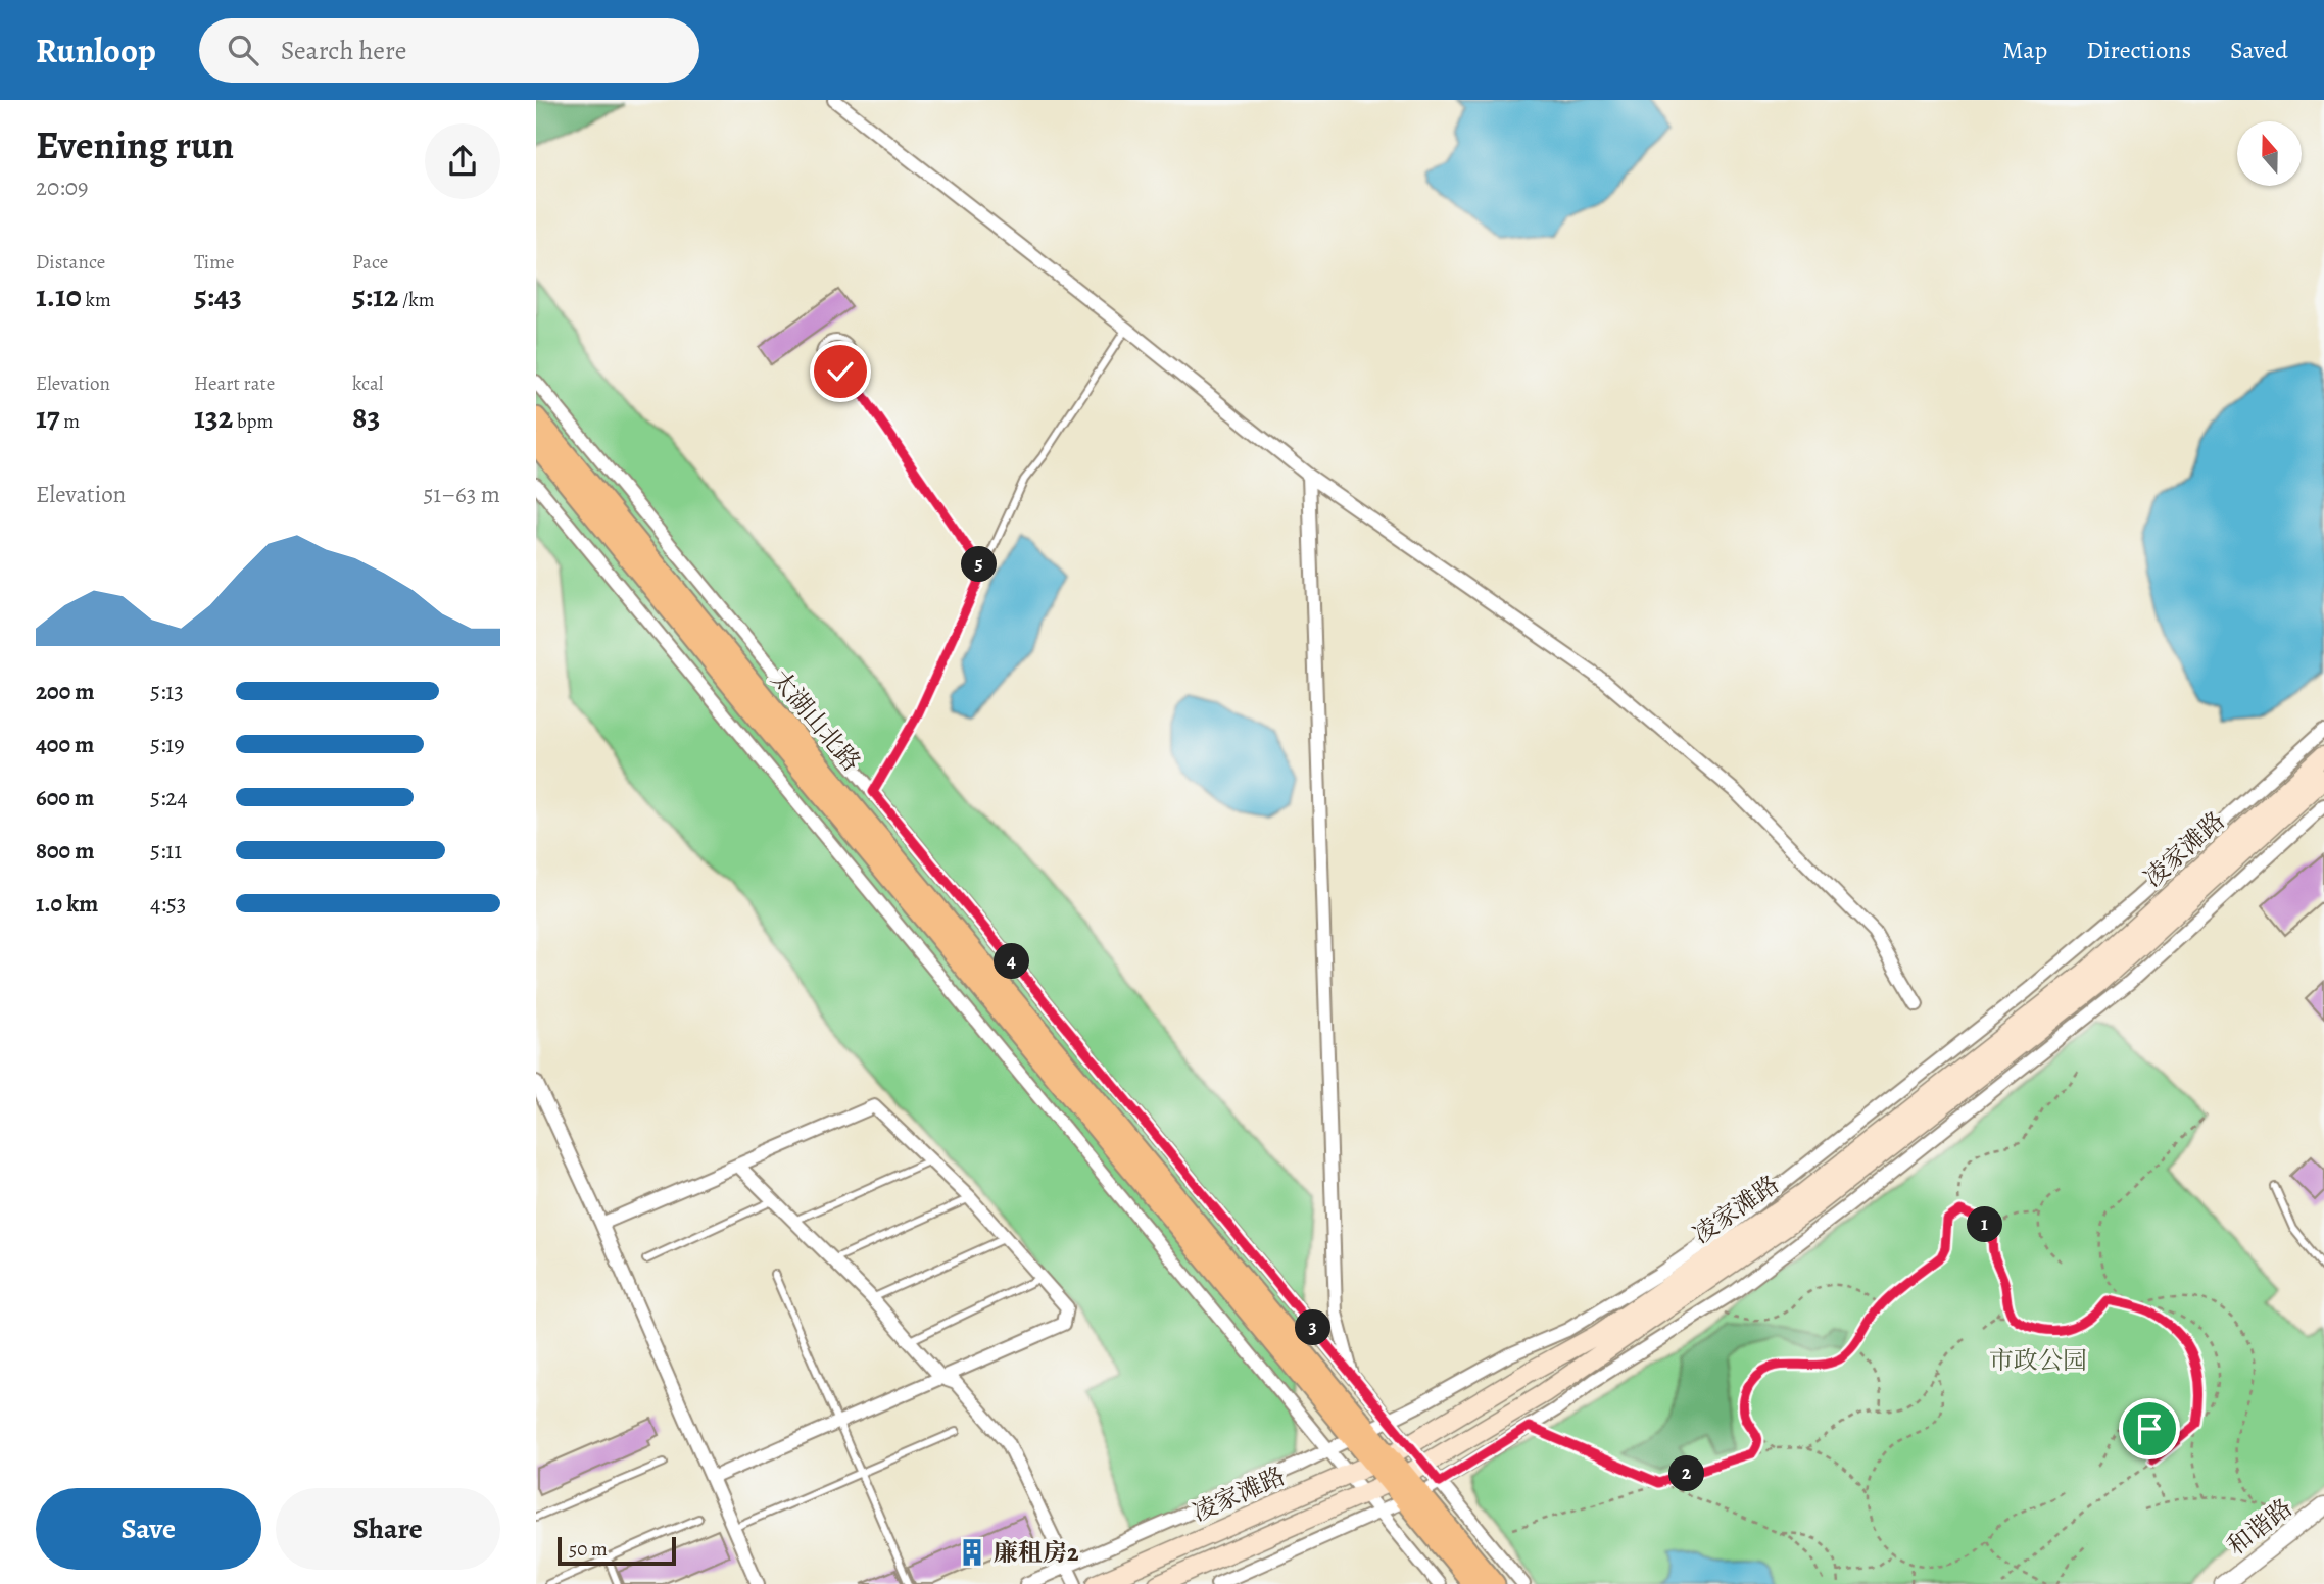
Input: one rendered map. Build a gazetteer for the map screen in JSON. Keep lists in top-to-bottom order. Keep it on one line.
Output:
{"streets":{"main road":["太湖山北路","凌家滩路"],"street":["和谐路"]},"crossings":[["太湖山北路","凌家滩路"]],"parks":["市政公园"],"places":{"building":["廉租房2"]},"scale_bar":"50 m","north":"top","page":{"header":"Runloop","search":"Search here","nav":["Map","Directions","Saved"],"heading":["Evening run","20:09"],"stats":[["Distance","1.10 km"],["Time","5:43"],["Pace","5:12 /km"],["Elevation","17 m"],["Heart rate","132 bpm"],["kcal","83"]],"chart":["Elevation","51–63 m"],"pins":["5","4","1","3","2"],"list":[{"name":"200 m","note":"5:13"},{"name":"400 m","note":"5:19"},{"name":"600 m","note":"5:24"},{"name":"800 m","note":"5:11"},{"name":"1.0 km","note":"4:53"}],"buttons":["Save","Share"],"scale":"50 m"}}
